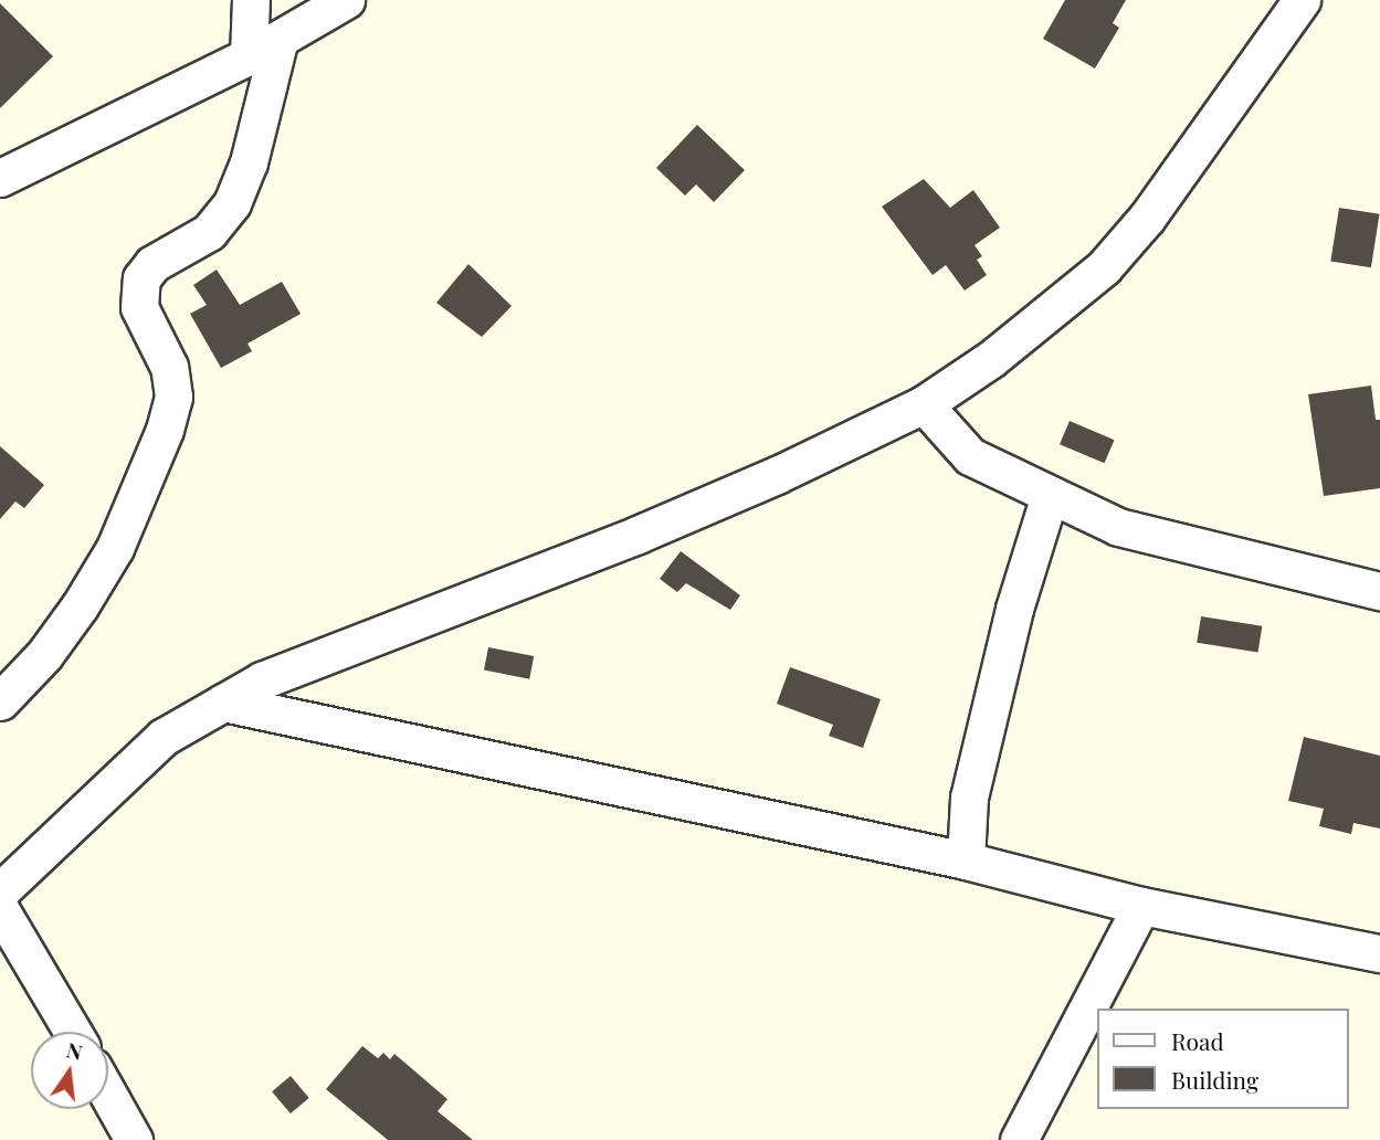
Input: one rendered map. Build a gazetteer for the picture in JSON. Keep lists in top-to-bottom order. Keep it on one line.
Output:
{"legend":["Road","Building"],"north":"top"}
